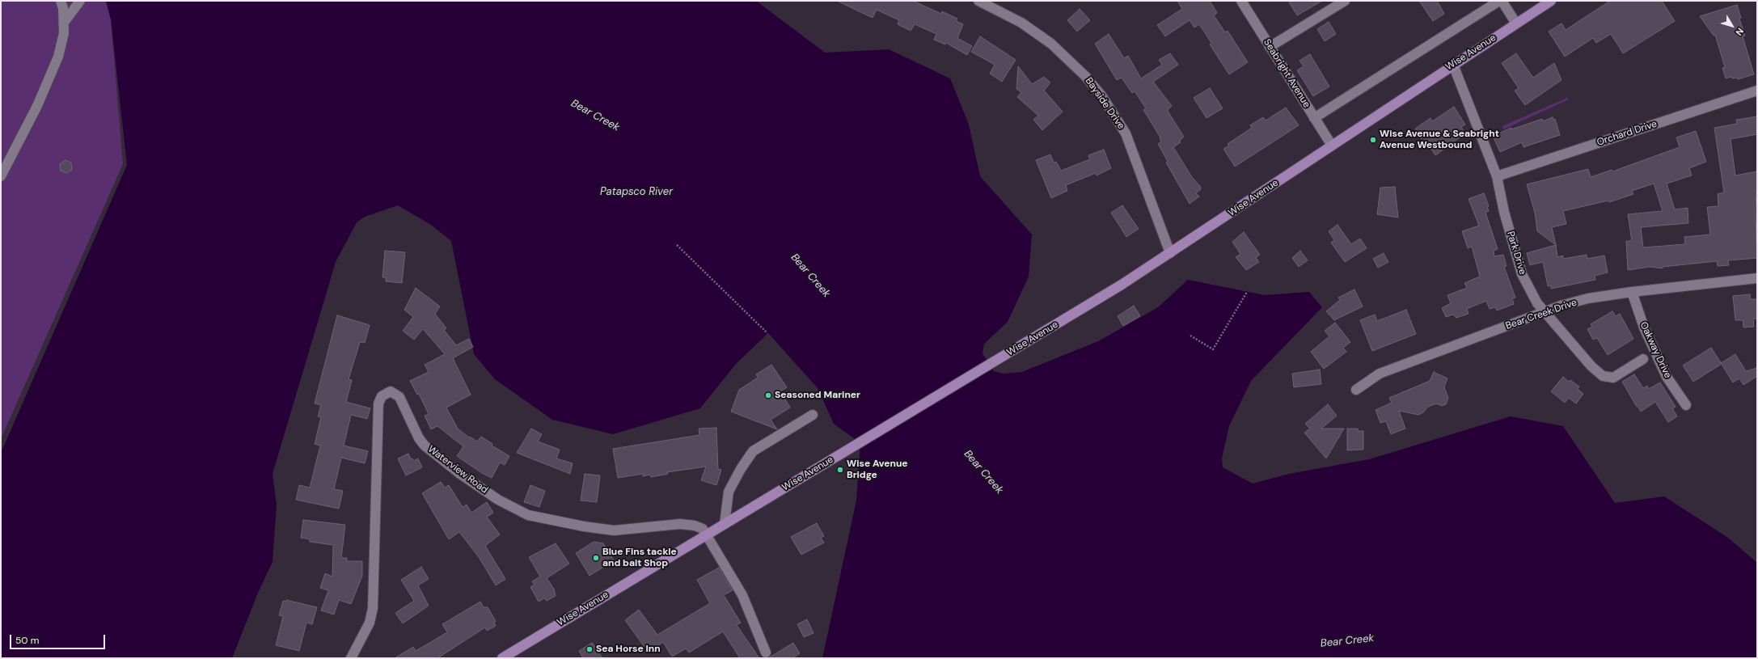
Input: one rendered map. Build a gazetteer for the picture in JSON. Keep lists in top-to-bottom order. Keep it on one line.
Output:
{"streets":{"main road":["Wise Avenue"],"street":["Seabright Avenue","Bayside Drive","Orchard Drive","Park Drive","Bear Creek Drive","Oakway Drive","Waterview Road"]},"crossings":[["Wise Avenue","Seabright Avenue"],["Wise Avenue","Bayside Drive"],["Wise Avenue","Park Drive"],["Wise Avenue","Waterview Road"],["Orchard Drive","Park Drive"],["Park Drive","Bear Creek Drive"],["Bear Creek Drive","Oakway Drive"]],"water":["Bear Creek","Patapsco River"],"places":["Wise Avenue & Seabright Avenue Westbound","Seasoned Mariner","Wise Avenue Bridge","Blue Fins tackle and bait Shop","Sea Horse Inn"],"scale_bar":"50 m","north":"bottom right"}
